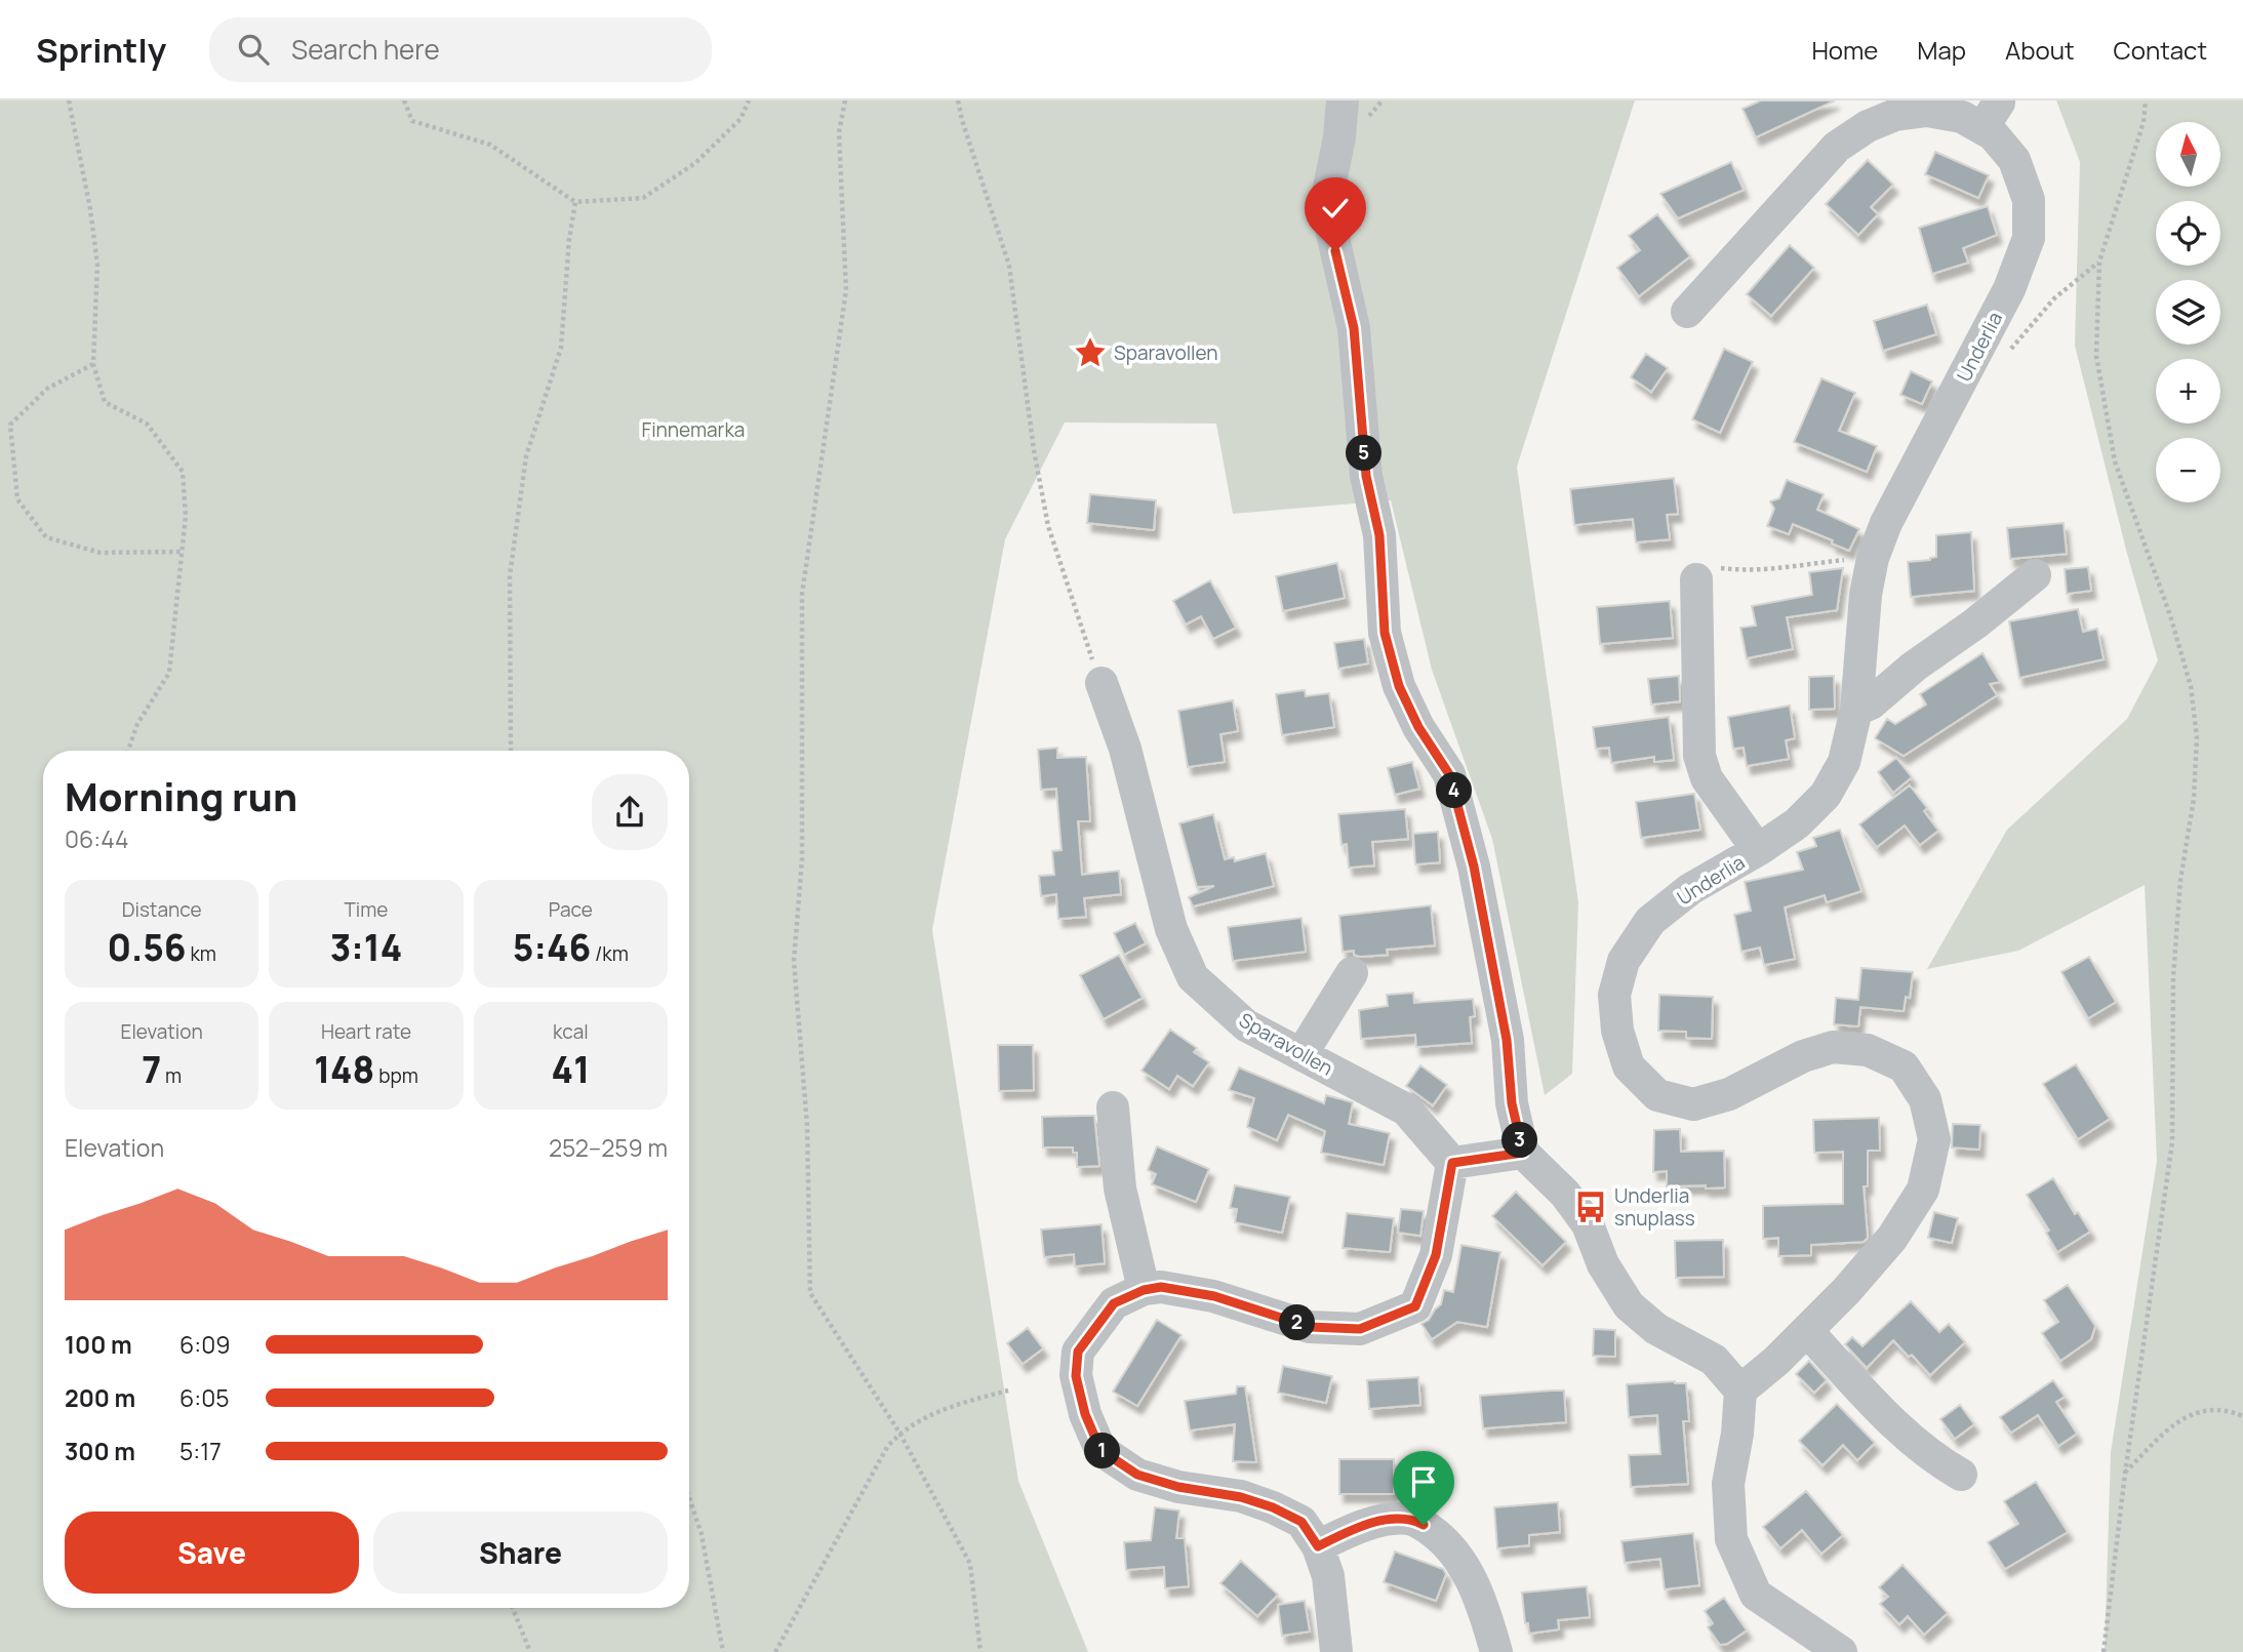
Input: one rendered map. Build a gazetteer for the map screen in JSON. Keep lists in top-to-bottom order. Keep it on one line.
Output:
{"streets":{"street":["Underlia","Sparavollen"]},"parks":["Finnemarka"],"places":{"place":["Sparavollen"],"bus stop":["Underlia snuplass"]},"north":"top","page":{"header":"Sprintly","search":"Search here","nav":["Home","Map","About","Contact"],"map_buttons":["+","−"],"pins":["5","4","3","2","1"],"heading":["Morning run","06:44"],"stats":[["Distance","0.56 km"],["Time","3:14"],["Pace","5:46 /km"],["Elevation","7 m"],["Heart rate","148 bpm"],["kcal","41"]],"chart":["Elevation","252–259 m"],"list":[{"name":"100 m","note":"6:09"},{"name":"200 m","note":"6:05"},{"name":"300 m","note":"5:17"}],"buttons":["Save","Share"]}}
